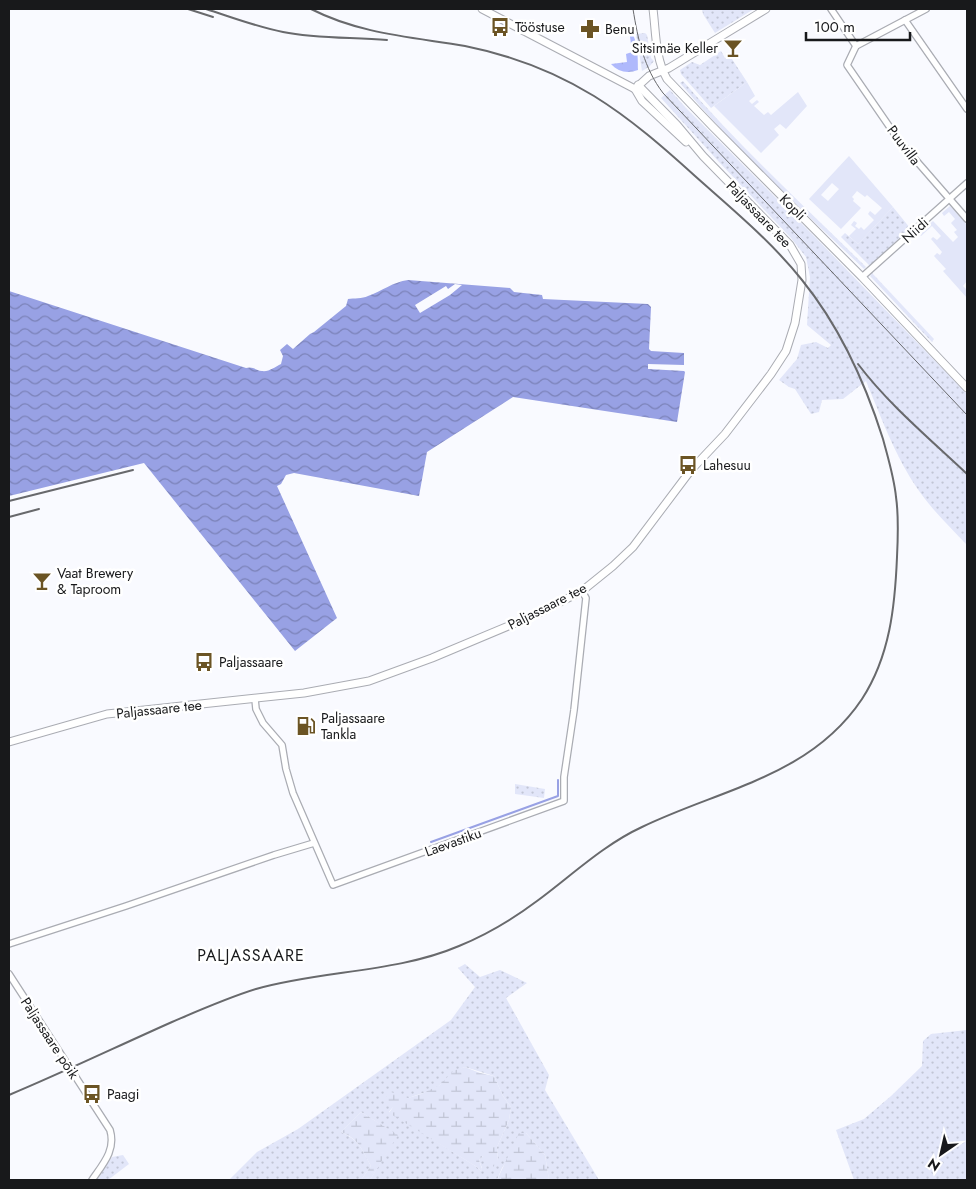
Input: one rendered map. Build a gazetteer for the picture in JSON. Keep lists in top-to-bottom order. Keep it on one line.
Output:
{"streets":{"street":["Puuvilla","Kopli","Paljassaare tee","Niidi","Laevastiku","Paljassaare põik"]},"crossings":[["Puuvilla","Niidi"],["Kopli","Niidi"],["Paljassaare tee","Laevastiku"]],"districts":["PALJASSAARE"],"places":{"bus stop":["Tööstuse","Lahesuu","Paljassaare","Paagi"],"pharmacy":["Benu"],"bar":["Sitsimäe Keller","Vaat Brewery & Taproom"],"fuel station":["Paljassaare Tankla"]},"scale_bar":"100 m","north":"bottom left"}
